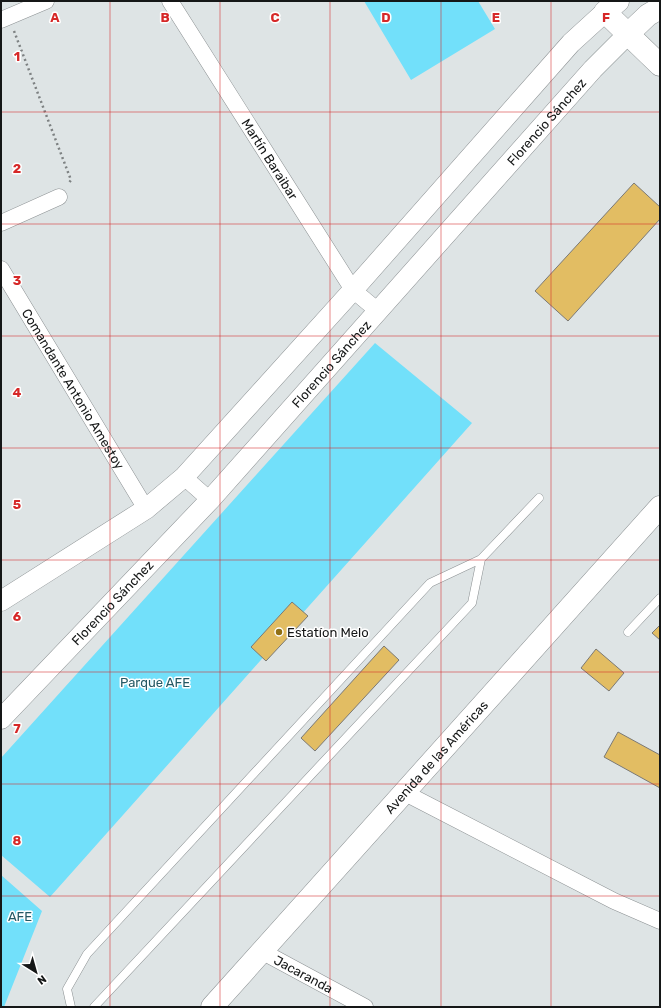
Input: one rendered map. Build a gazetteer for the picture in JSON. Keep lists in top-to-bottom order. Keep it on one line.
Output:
{"streets":{"main road":["Florencio Sánchez","Avenida de las Américas"],"street":["Martín Baraibar","Comandante Antonio Amestoy","Jacaranda"]},"crossings":[["Florencio Sánchez","Martín Baraibar"],["Avenida de las Américas","Jacaranda"]],"parks":["Parque AFE","AFE"],"places":["Estatíon Melo"],"north":"bottom right","grid":{"columns":["A","B","C","D","E","F"],"rows":["1","2","3","4","5","6","7","8"]}}
